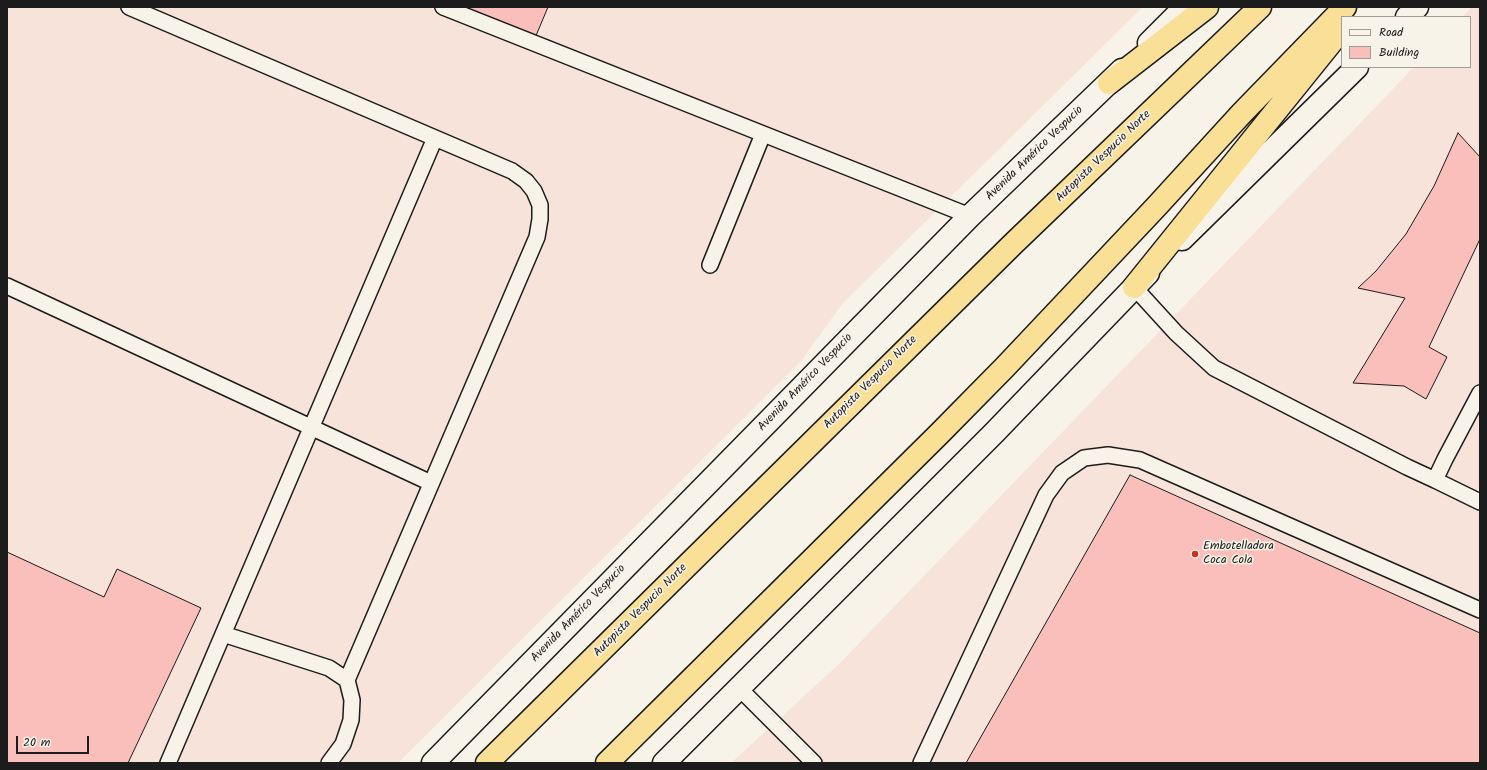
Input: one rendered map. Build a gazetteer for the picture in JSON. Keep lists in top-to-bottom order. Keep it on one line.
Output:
{"streets":{"highway":["Autopista Vespucio Norte"],"main road":["Avenida Américo Vespucio"]},"places":["Embotelladora Coca Cola"],"legend":["Road","Building"],"scale_bar":"20 m"}
